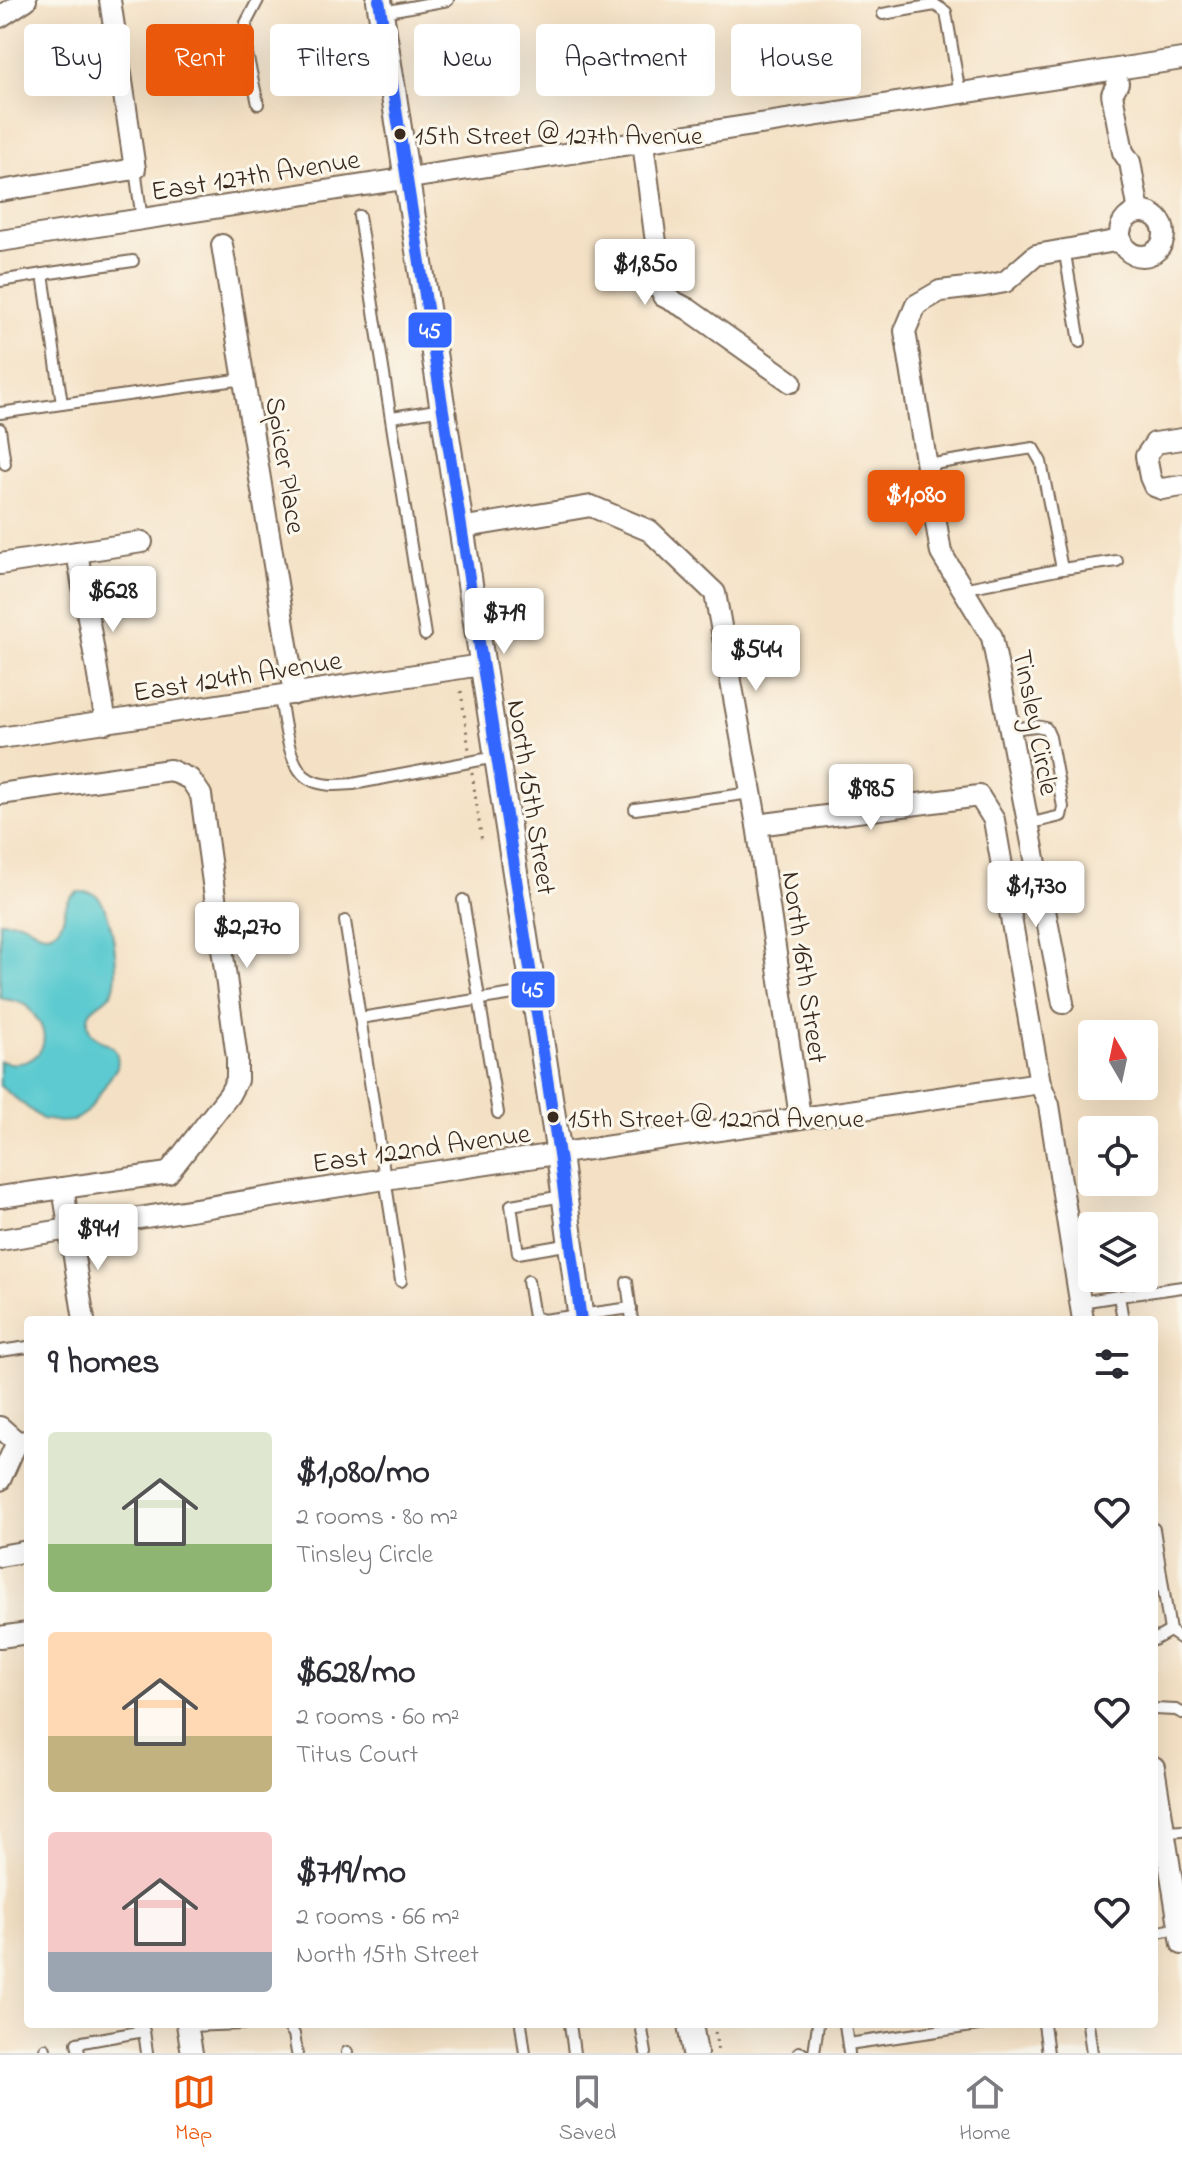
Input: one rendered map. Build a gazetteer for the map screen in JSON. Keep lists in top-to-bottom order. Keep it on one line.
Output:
{"streets":{"street":["East 127th Avenue","Spicer Place","East 124th Avenue","Tinsley Circle","North 15th Street","North 16th Street","East 122nd Avenue"]},"crossings":[["East 127th Avenue","North 15th Street"],["Spicer Place","East 124th Avenue"],["East 124th Avenue","North 15th Street"],["North 15th Street","North 16th Street"],["North 15th Street","East 122nd Avenue"],["North 16th Street","East 122nd Avenue"]],"places":["15th Street @ 127th Avenue","15th Street @ 122nd Avenue"],"lines":["transit line 45"],"north":"top","page":{"chip":["Buy","Rent","Filters","New","Apartment","House"],"price":["$1,850","$1,080","$628","$719","$544","$985","$1,730","$2,270","$941"],"heading":"9 homes","list":[{"name":"$1,080/mo","note":"2 rooms · 80 m² · Tinsley Circle"},{"name":"$628/mo","note":"2 rooms · 60 m² · Titus Court"},{"name":"$719/mo","note":"2 rooms · 66 m² · North 15th Street"}],"tabs":["Map","Saved","Home"]}}
